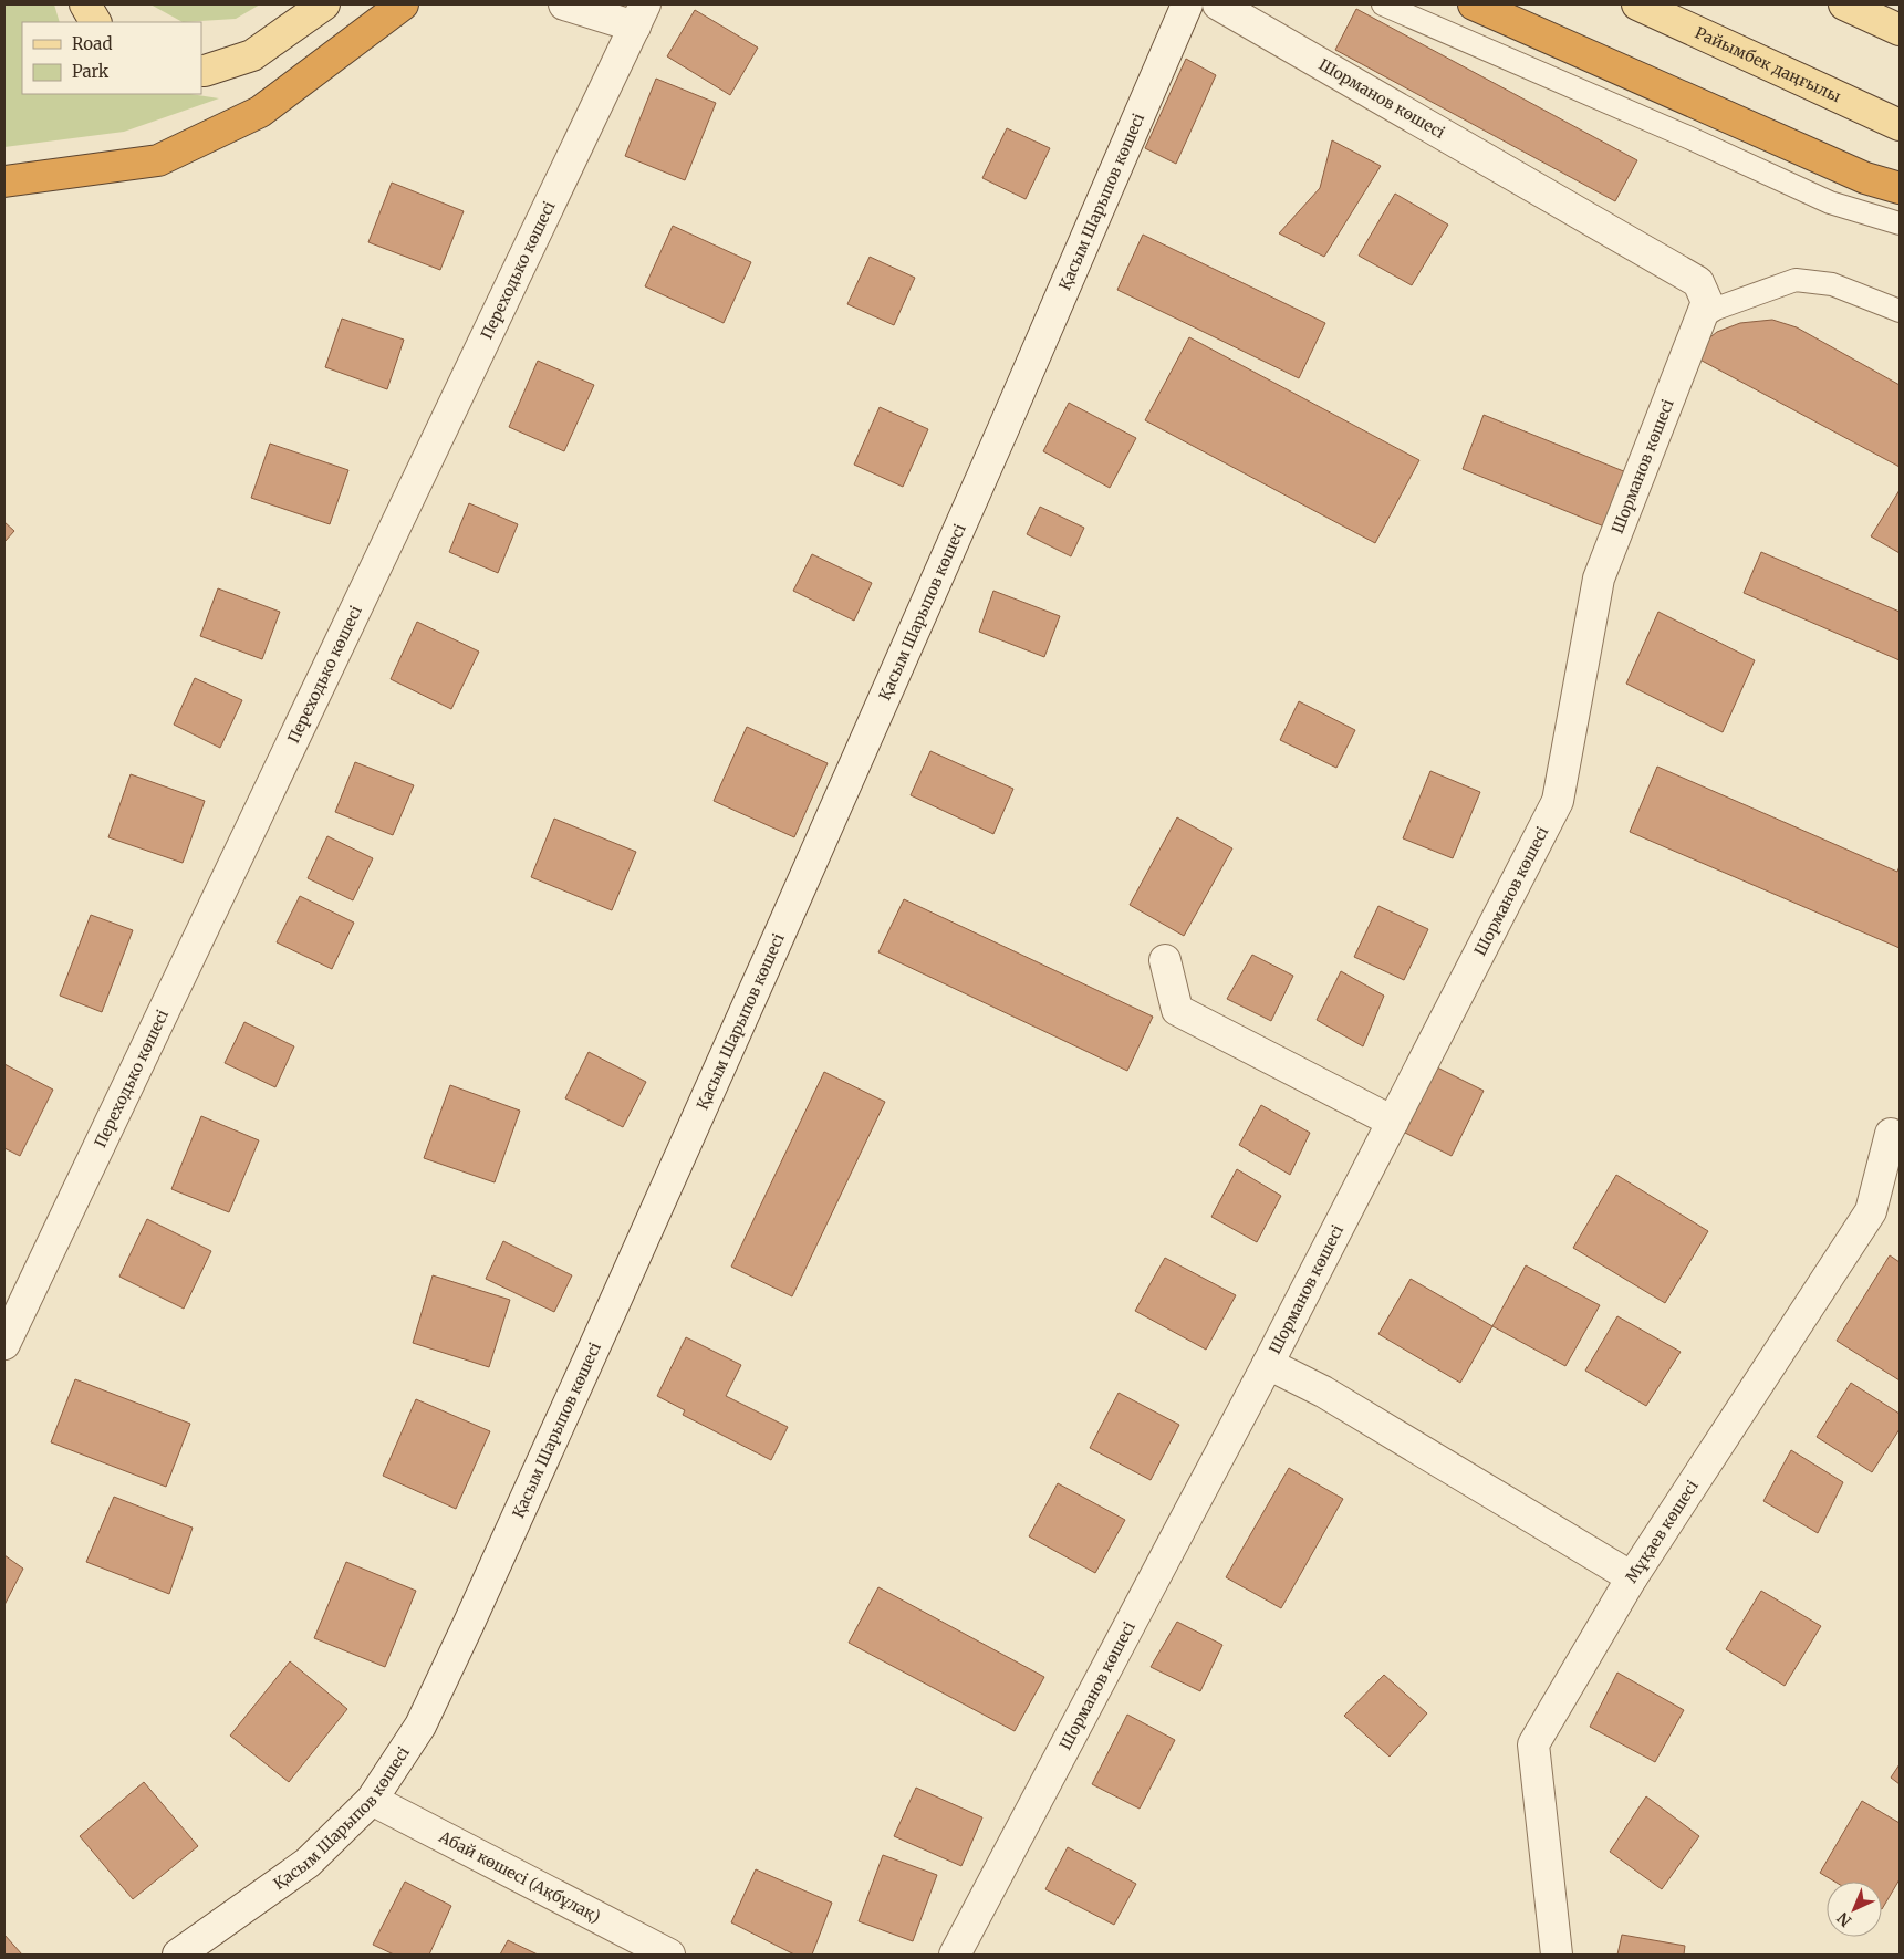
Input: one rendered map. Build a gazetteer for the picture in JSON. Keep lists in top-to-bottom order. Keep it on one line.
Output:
{"streets":{"main road":["Райымбек даңғылы"],"street":["Шорманов көшесі","Қасым Шарыпов көшесі","Переходько көшесі","Мұқаев көшесі","Абай көшесі (Ақбұлақ)"]},"crossings":[["Қасым Шарыпов көшесі","Абай көшесі (Ақбұлақ)"]],"legend":["Road","Park"],"north":"bottom left"}
